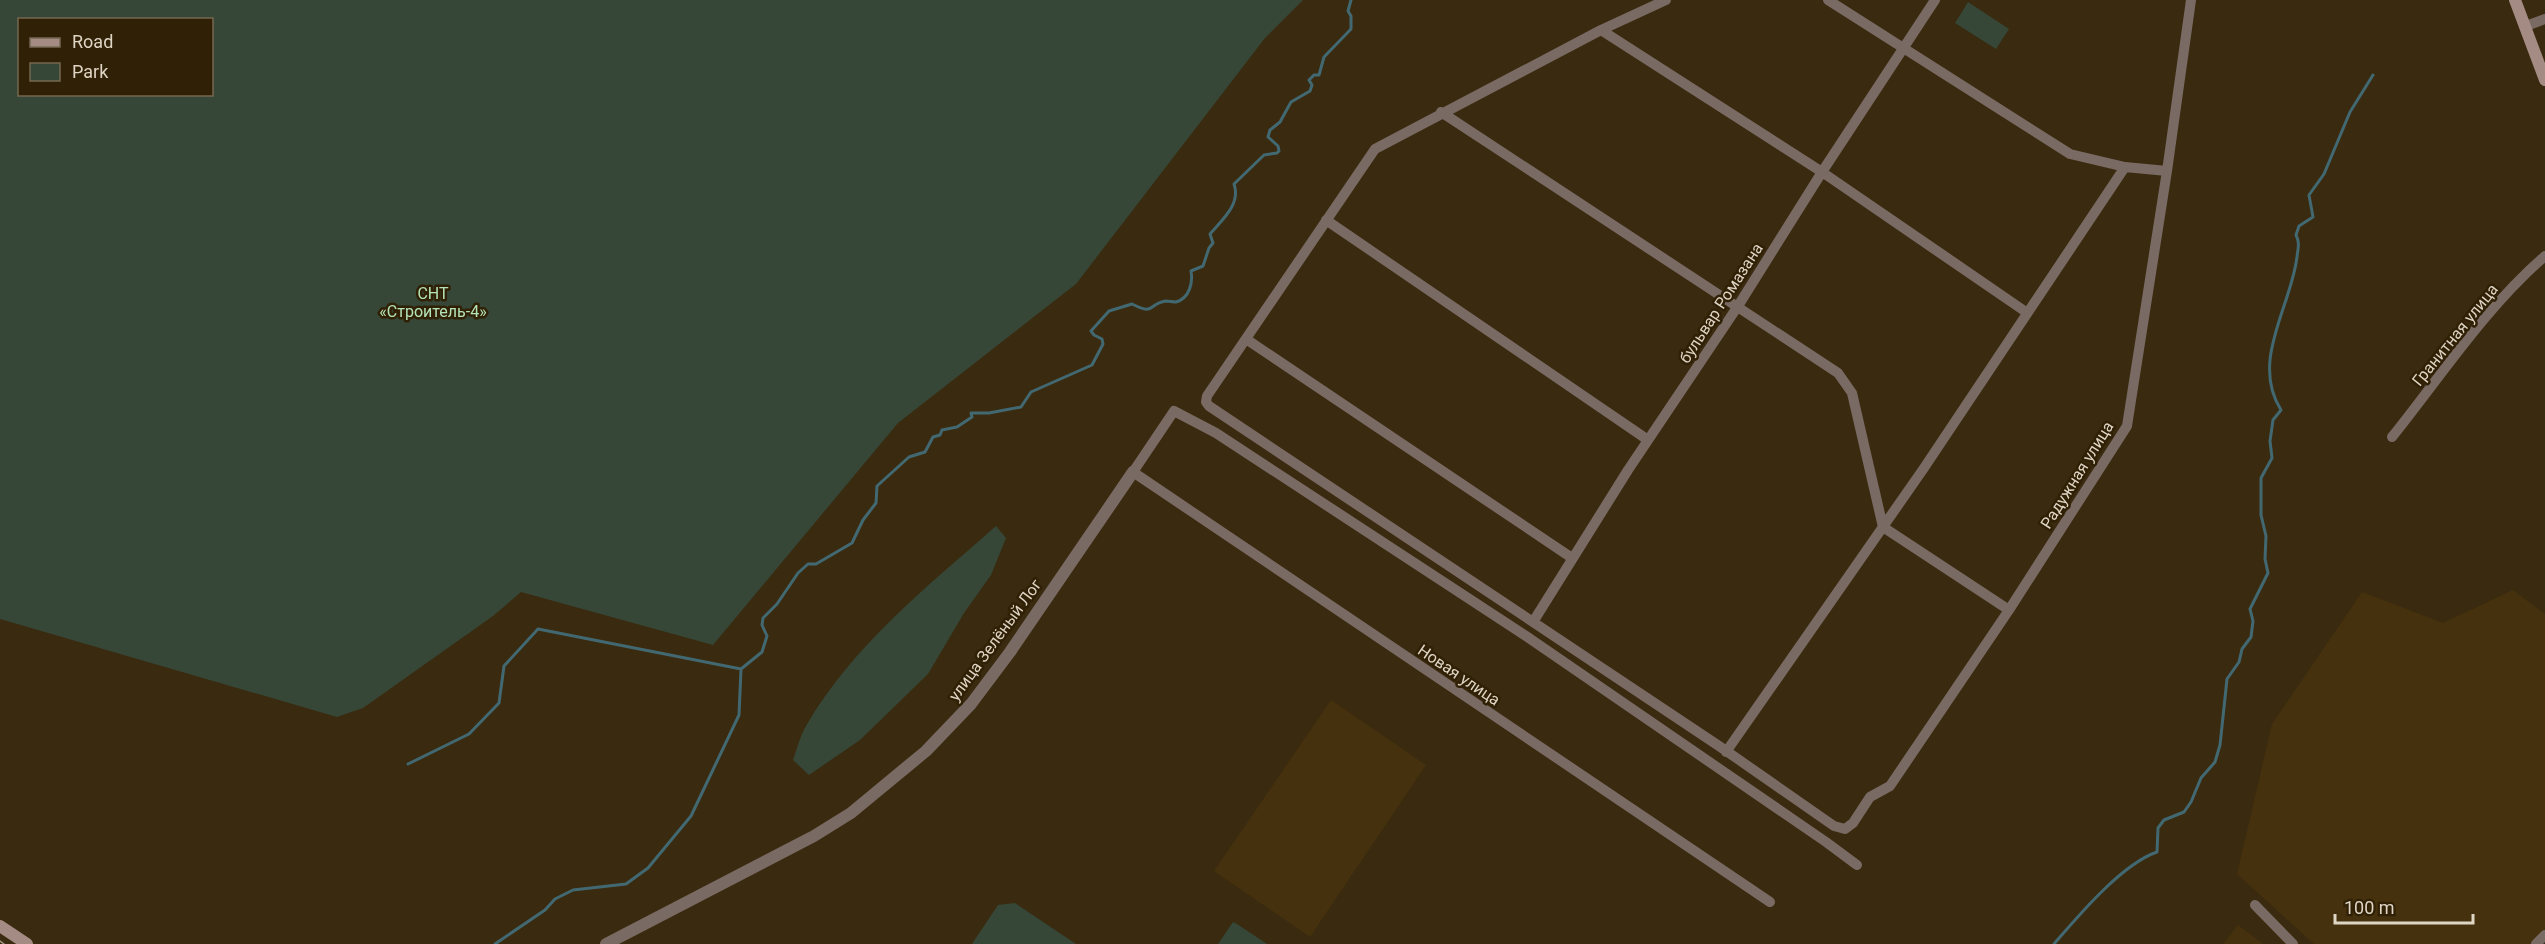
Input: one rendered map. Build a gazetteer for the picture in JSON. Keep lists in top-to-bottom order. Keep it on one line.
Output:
{"streets":{"street":["бульвар Ромазана","Гранитная улица","Радужная улица","улица Зелёный Лог","Новая улица"]},"crossings":[["улица Зелёный Лог","Новая улица"]],"parks":["СНТ «Строитель-4»"],"legend":["Road","Park"],"scale_bar":"100 m"}
